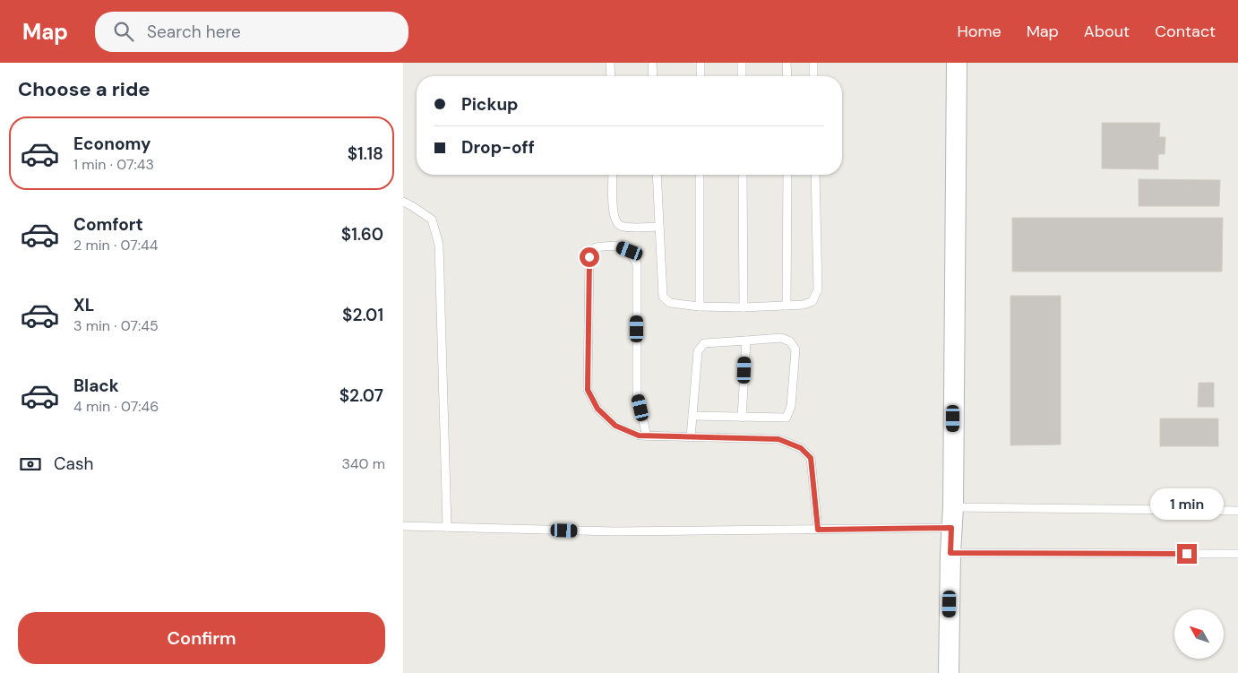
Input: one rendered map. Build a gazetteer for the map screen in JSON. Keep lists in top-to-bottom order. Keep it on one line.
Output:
{"north":"top left","page":{"header":"Map","search":"Search here","nav":["Home","Map","About","Contact"],"heading":"Choose a ride","banner":["Pickup","Drop-off"],"list":[{"name":"Economy","note":"1 min · 07:43","value":"$1.18"},{"name":"Comfort","note":"2 min · 07:44","value":"$1.60"},{"name":"XL","note":"3 min · 07:45","value":"$2.01"},{"name":"Black","note":"4 min · 07:46","value":"$2.07"}],"pay":["Cash","340 m"],"bubble":"1 min","buttons":"Confirm"}}
